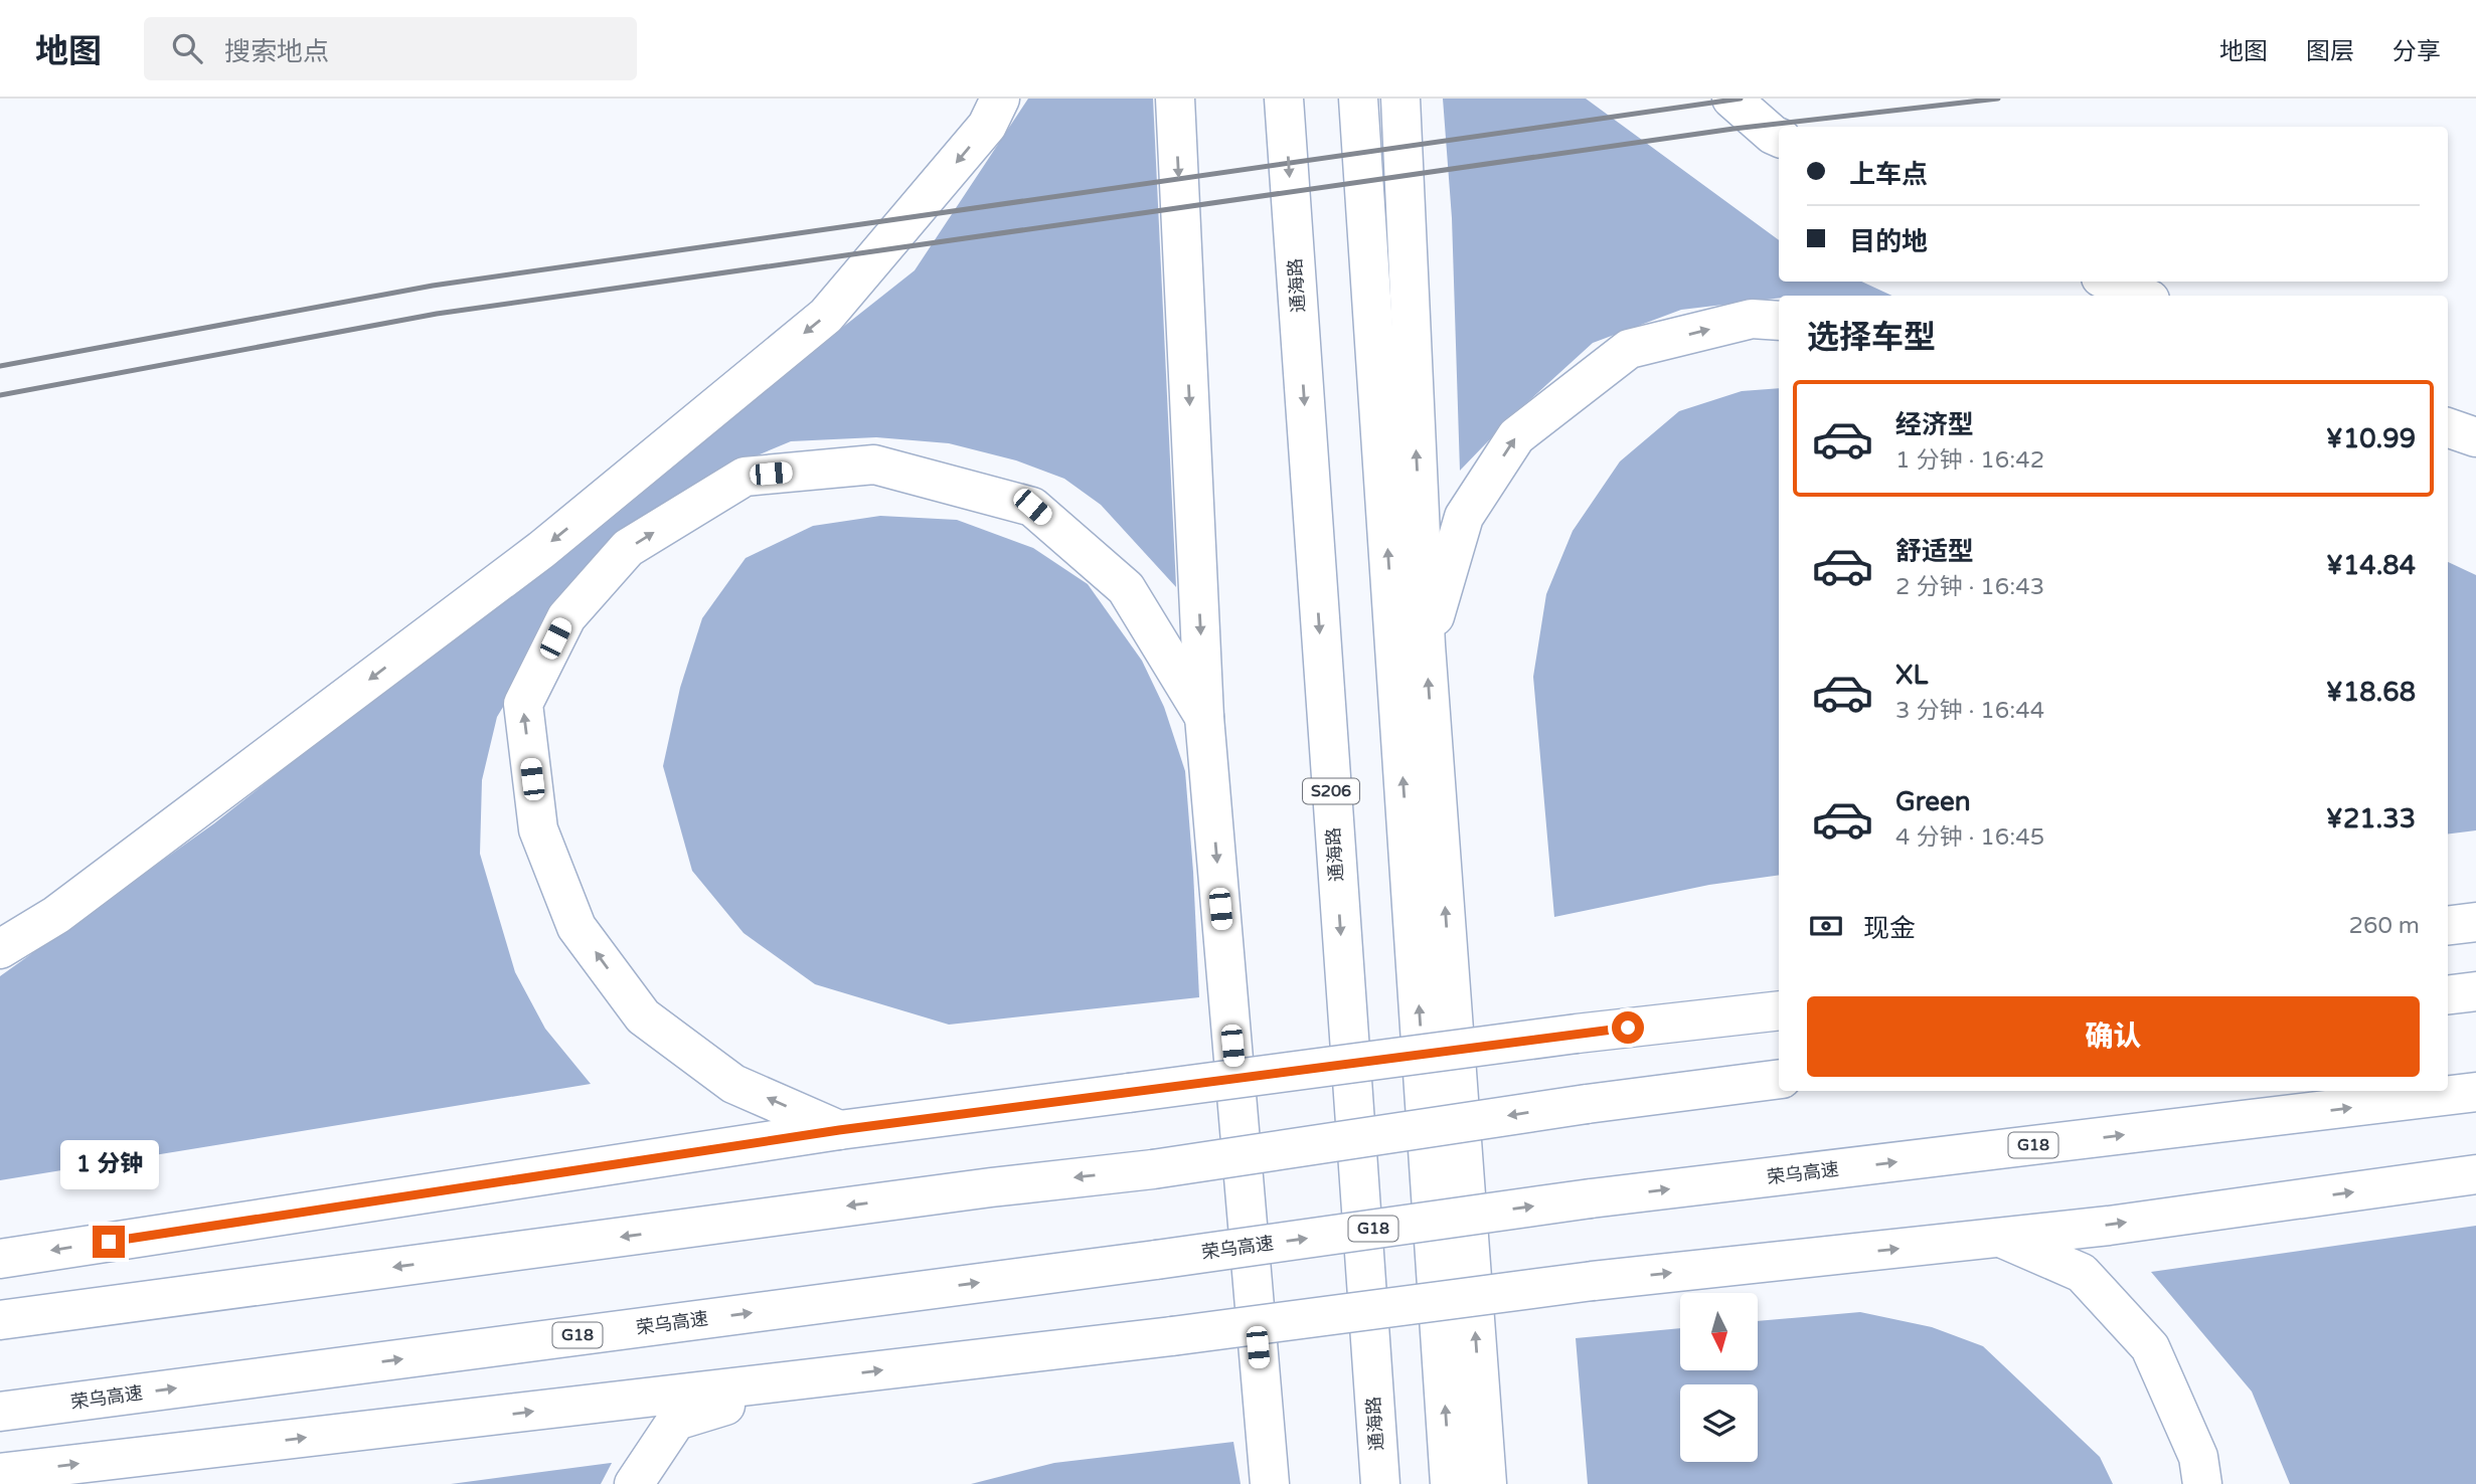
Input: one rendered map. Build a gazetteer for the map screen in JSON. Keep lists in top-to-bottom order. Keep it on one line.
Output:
{"streets":{"main road":["通海路","S206","G18","荣乌高速"]},"north":"bottom","page":{"header":"地图","search":"搜索地点","nav":["地图","图层","分享"],"banner":["上车点","目的地"],"heading":"选择车型","list":[{"name":"经济型","note":"1 分钟 · 16:42","value":"¥10.99"},{"name":"舒适型","note":"2 分钟 · 16:43","value":"¥14.84"},{"name":"XL","note":"3 分钟 · 16:44","value":"¥18.68"},{"name":"Green","note":"4 分钟 · 16:45","value":"¥21.33"}],"pay":["现金","260 m"],"buttons":"确认","bubble":"1 分钟"}}
